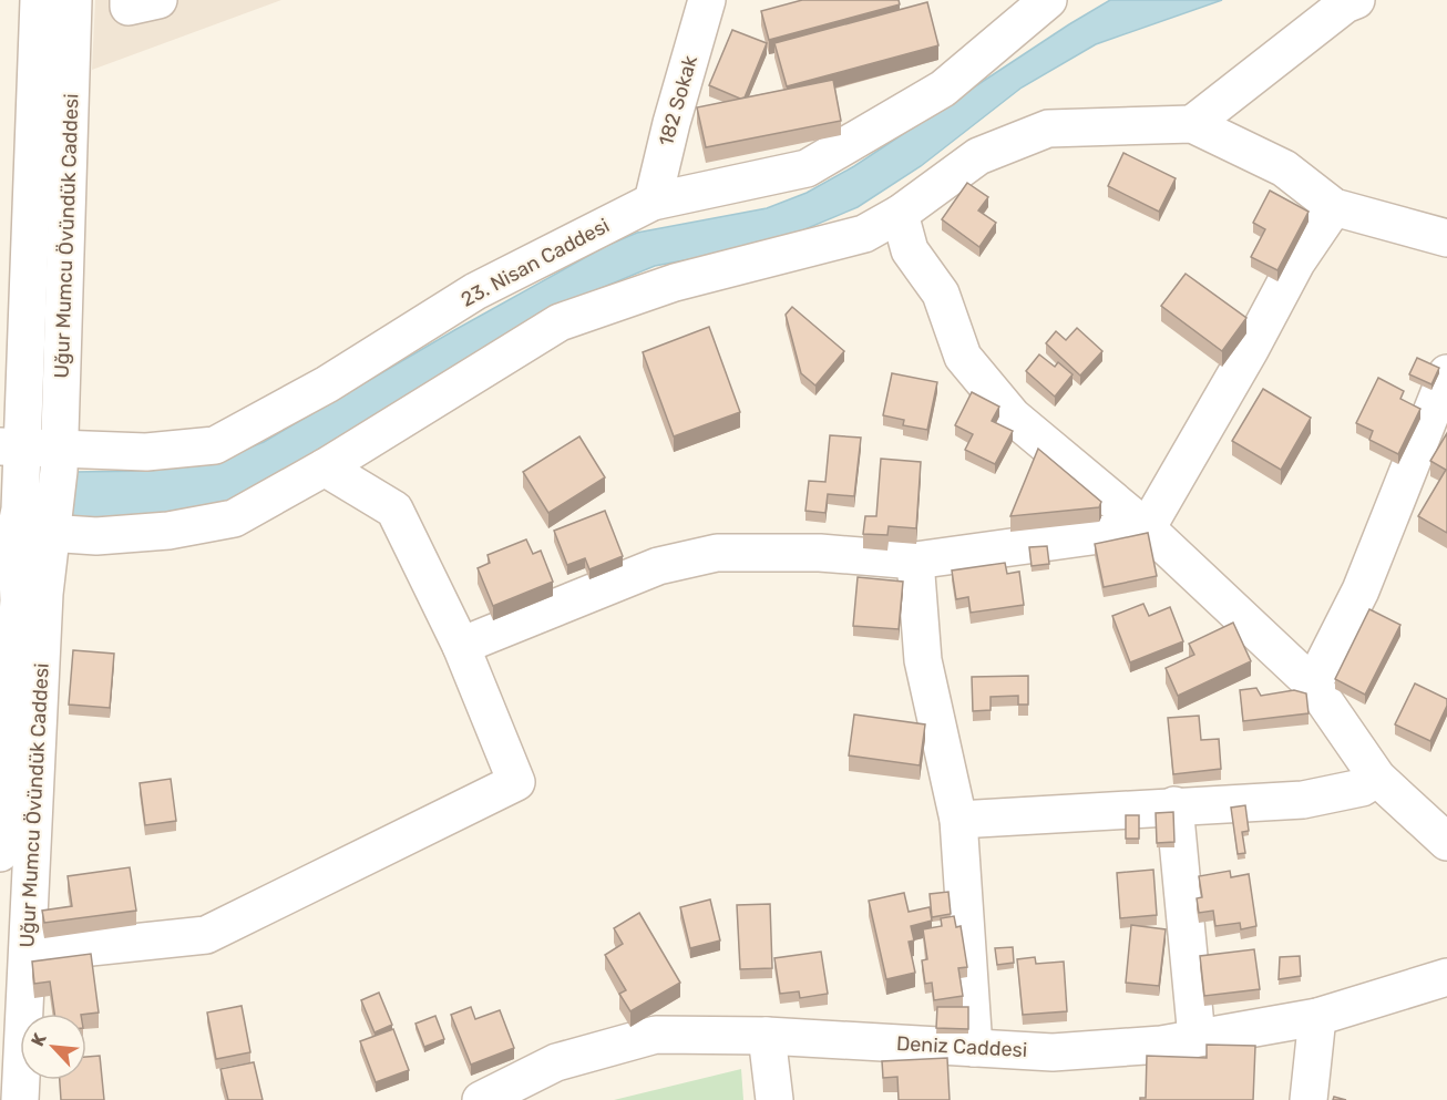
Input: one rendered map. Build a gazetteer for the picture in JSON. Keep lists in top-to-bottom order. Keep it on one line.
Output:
{"streets":{"street":["182 Sokak","Uğur Mumcu Övündük Caddesi","23. Nisan Caddesi","Deniz Caddesi"]},"crossings":[["182 Sokak","23. Nisan Caddesi"],["Uğur Mumcu Övündük Caddesi","23. Nisan Caddesi"]],"north":"top left"}
